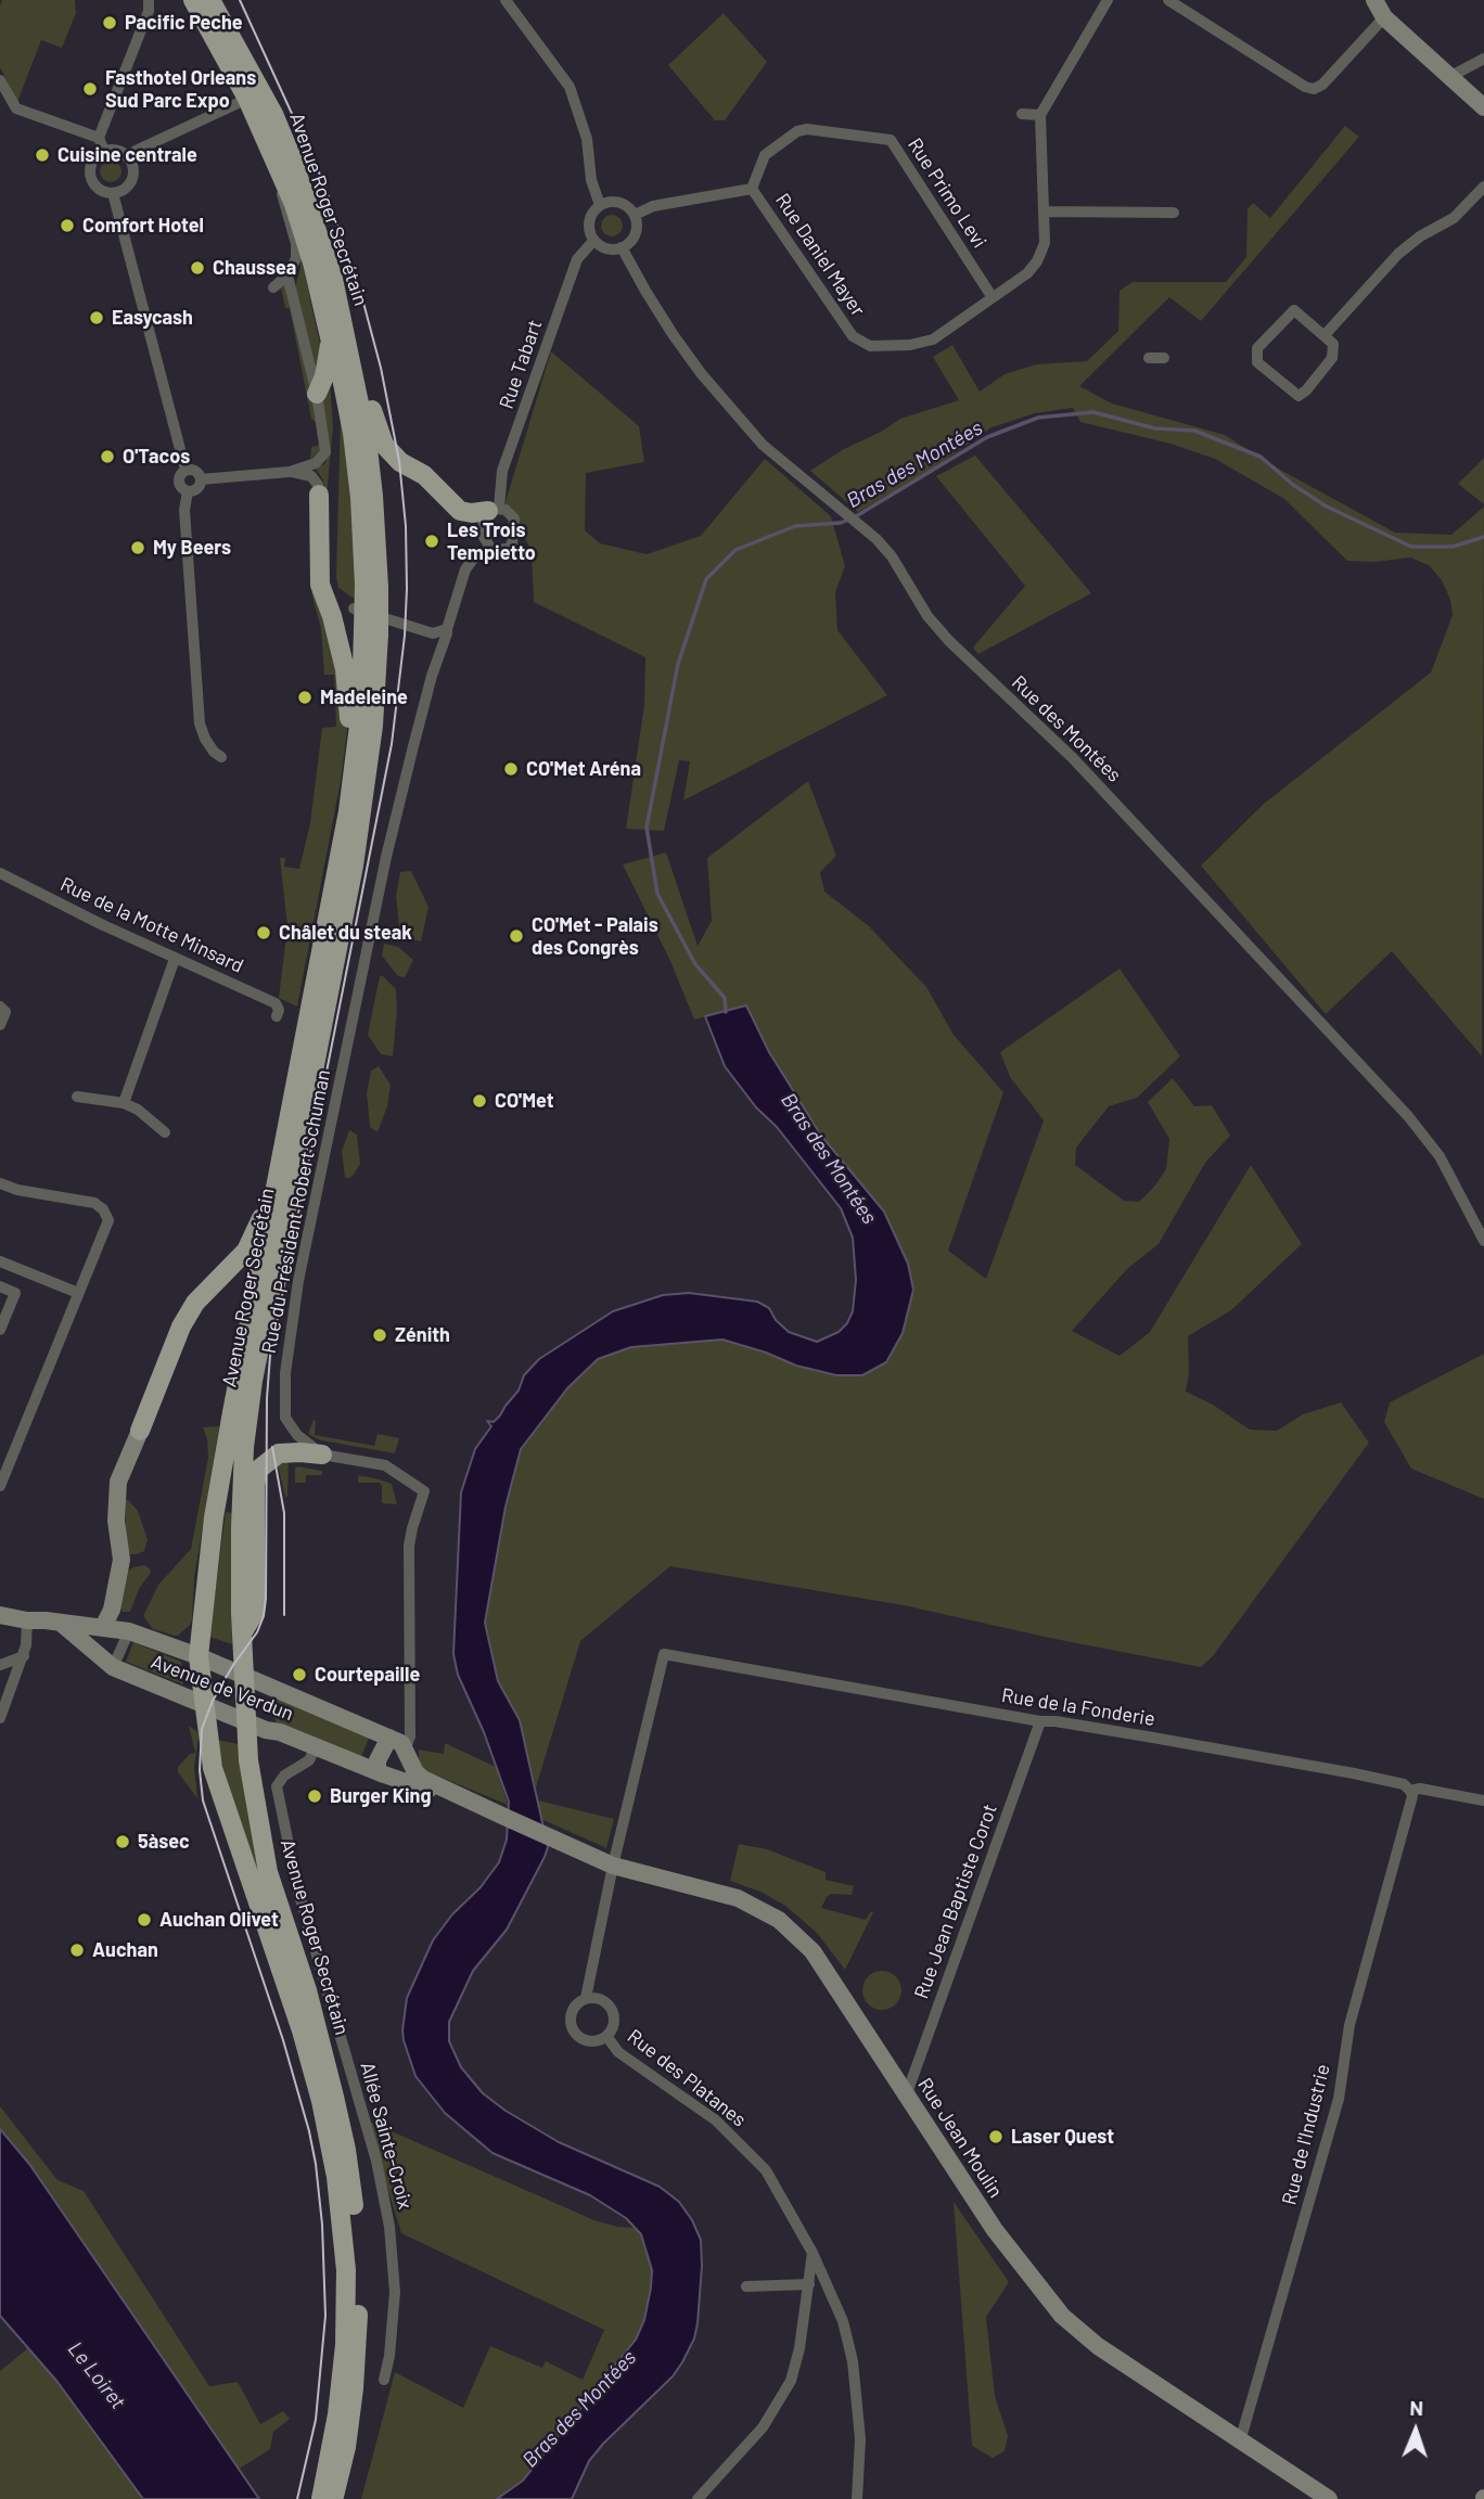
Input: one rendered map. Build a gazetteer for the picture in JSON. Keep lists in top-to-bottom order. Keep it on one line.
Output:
{"streets":{"main road":["Avenue Roger Secrétain"],"street":["Rue Primo Levi","Rue Daniel Mayer","Rue Tabart","Rue des Montées","Rue de la Motte Minsard","Rue du Président Robert Schuman","Avenue de Verdun","Rue de la Fonderie","Rue Jean Baptiste Corot","Rue des Platanes","Rue de l'Industrie","Allée Sainte-Croix","Rue Jean Moulin"]},"crossings":[["Rue Primo Levi","Rue Daniel Mayer"],["Avenue Roger Secrétain","Avenue de Verdun"],["Rue Daniel Mayer","Rue Tabart"],["Rue Daniel Mayer","Rue des Montées"],["Rue Tabart","Rue des Montées"],["Avenue de Verdun","Allée Sainte-Croix"],["Avenue de Verdun","Rue Jean Moulin"],["Rue de la Fonderie","Rue Jean Baptiste Corot"],["Rue de la Fonderie","Rue des Platanes"],["Rue de la Fonderie","Rue de l'Industrie"],["Rue Jean Baptiste Corot","Rue Jean Moulin"],["Rue des Platanes","Rue Jean Moulin"],["Rue de l'Industrie","Rue Jean Moulin"]],"water":["Bras des Montées","Le Loiret"],"places":["Pacific Peche","Fasthotel Orleans Sud Parc Expo","Cuisine centrale","Comfort Hotel","Chaussea","Easycash","O'Tacos","Les Trois Tempietto","My Beers","Madeleine","CO'Met Aréna","Châlet du steak","CO'Met - Palais des Congrès","CO'Met","Zénith","Courtepaille","Burger King","5àsec","Auchan Olivet","Auchan","Laser Quest"],"north":"top"}
